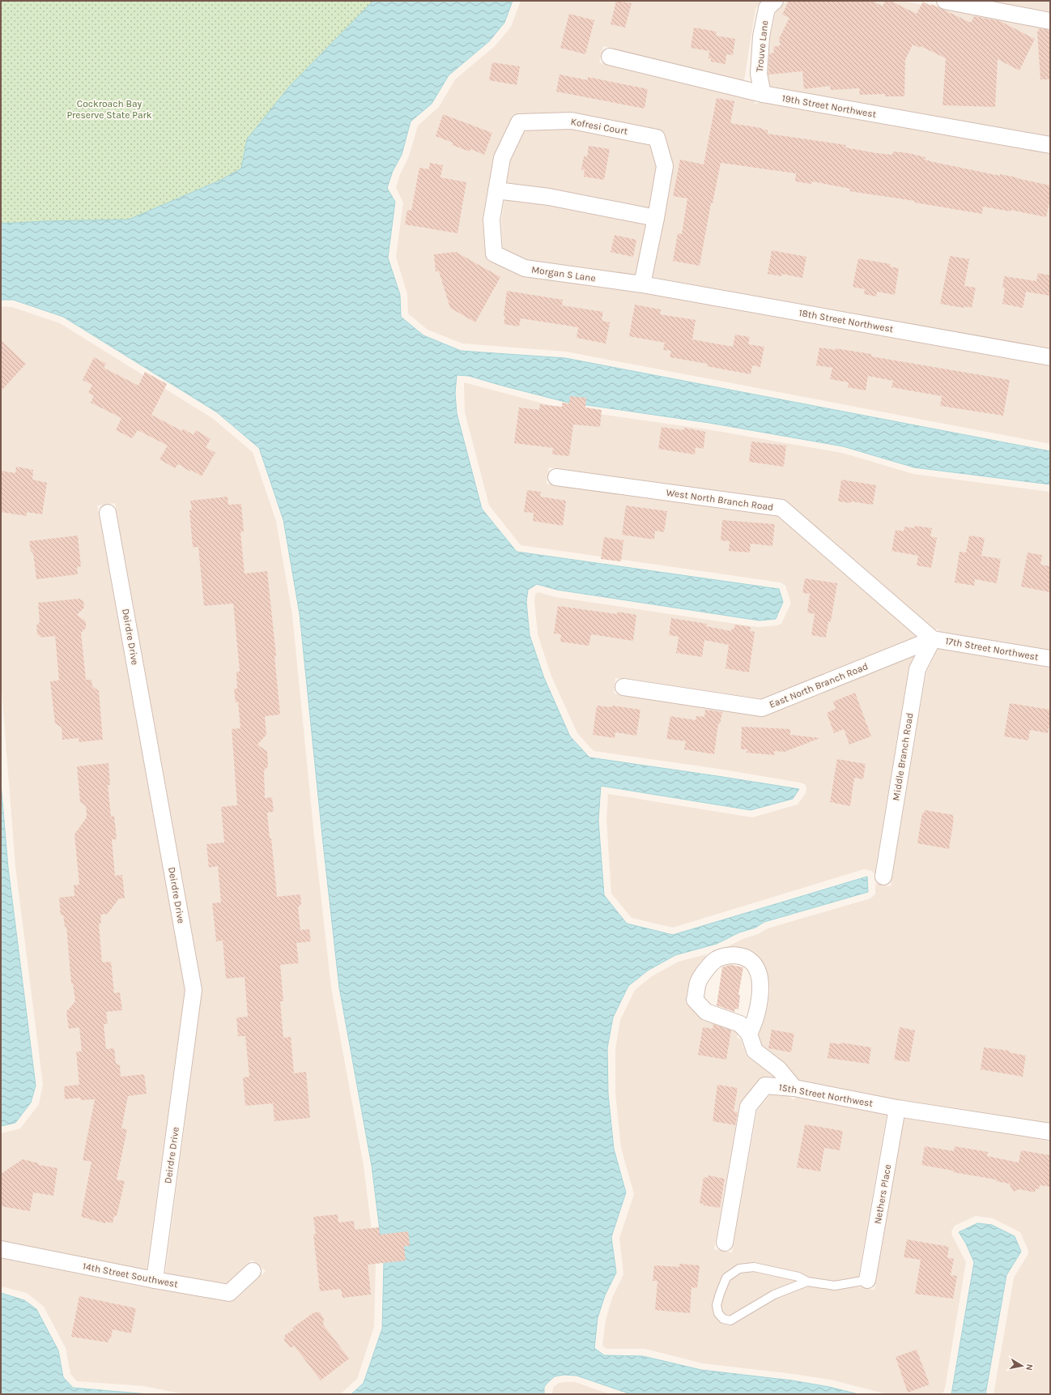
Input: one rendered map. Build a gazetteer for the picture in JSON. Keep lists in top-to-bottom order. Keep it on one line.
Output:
{"streets":{"street":["Trouve Lane","19th Street Northwest","Kofresi Court","Morgan S Lane","18th Street Northwest","West North Branch Road","Deirdre Drive","17th Street Northwest","East North Branch Road","Middle Branch Road","15th Street Northwest","Nethers Place","14th Street Southwest"]},"crossings":[["Trouve Lane","19th Street Northwest"],["Kofresi Court","Morgan S Lane"],["Kofresi Court","18th Street Northwest"],["Morgan S Lane","18th Street Northwest"],["West North Branch Road","17th Street Northwest"],["West North Branch Road","East North Branch Road"],["West North Branch Road","Middle Branch Road"],["Deirdre Drive","14th Street Southwest"],["17th Street Northwest","East North Branch Road"],["17th Street Northwest","Middle Branch Road"],["East North Branch Road","Middle Branch Road"],["15th Street Northwest","Nethers Place"]],"parks":["Cockroach Bay Preserve State Park"],"north":"right"}
